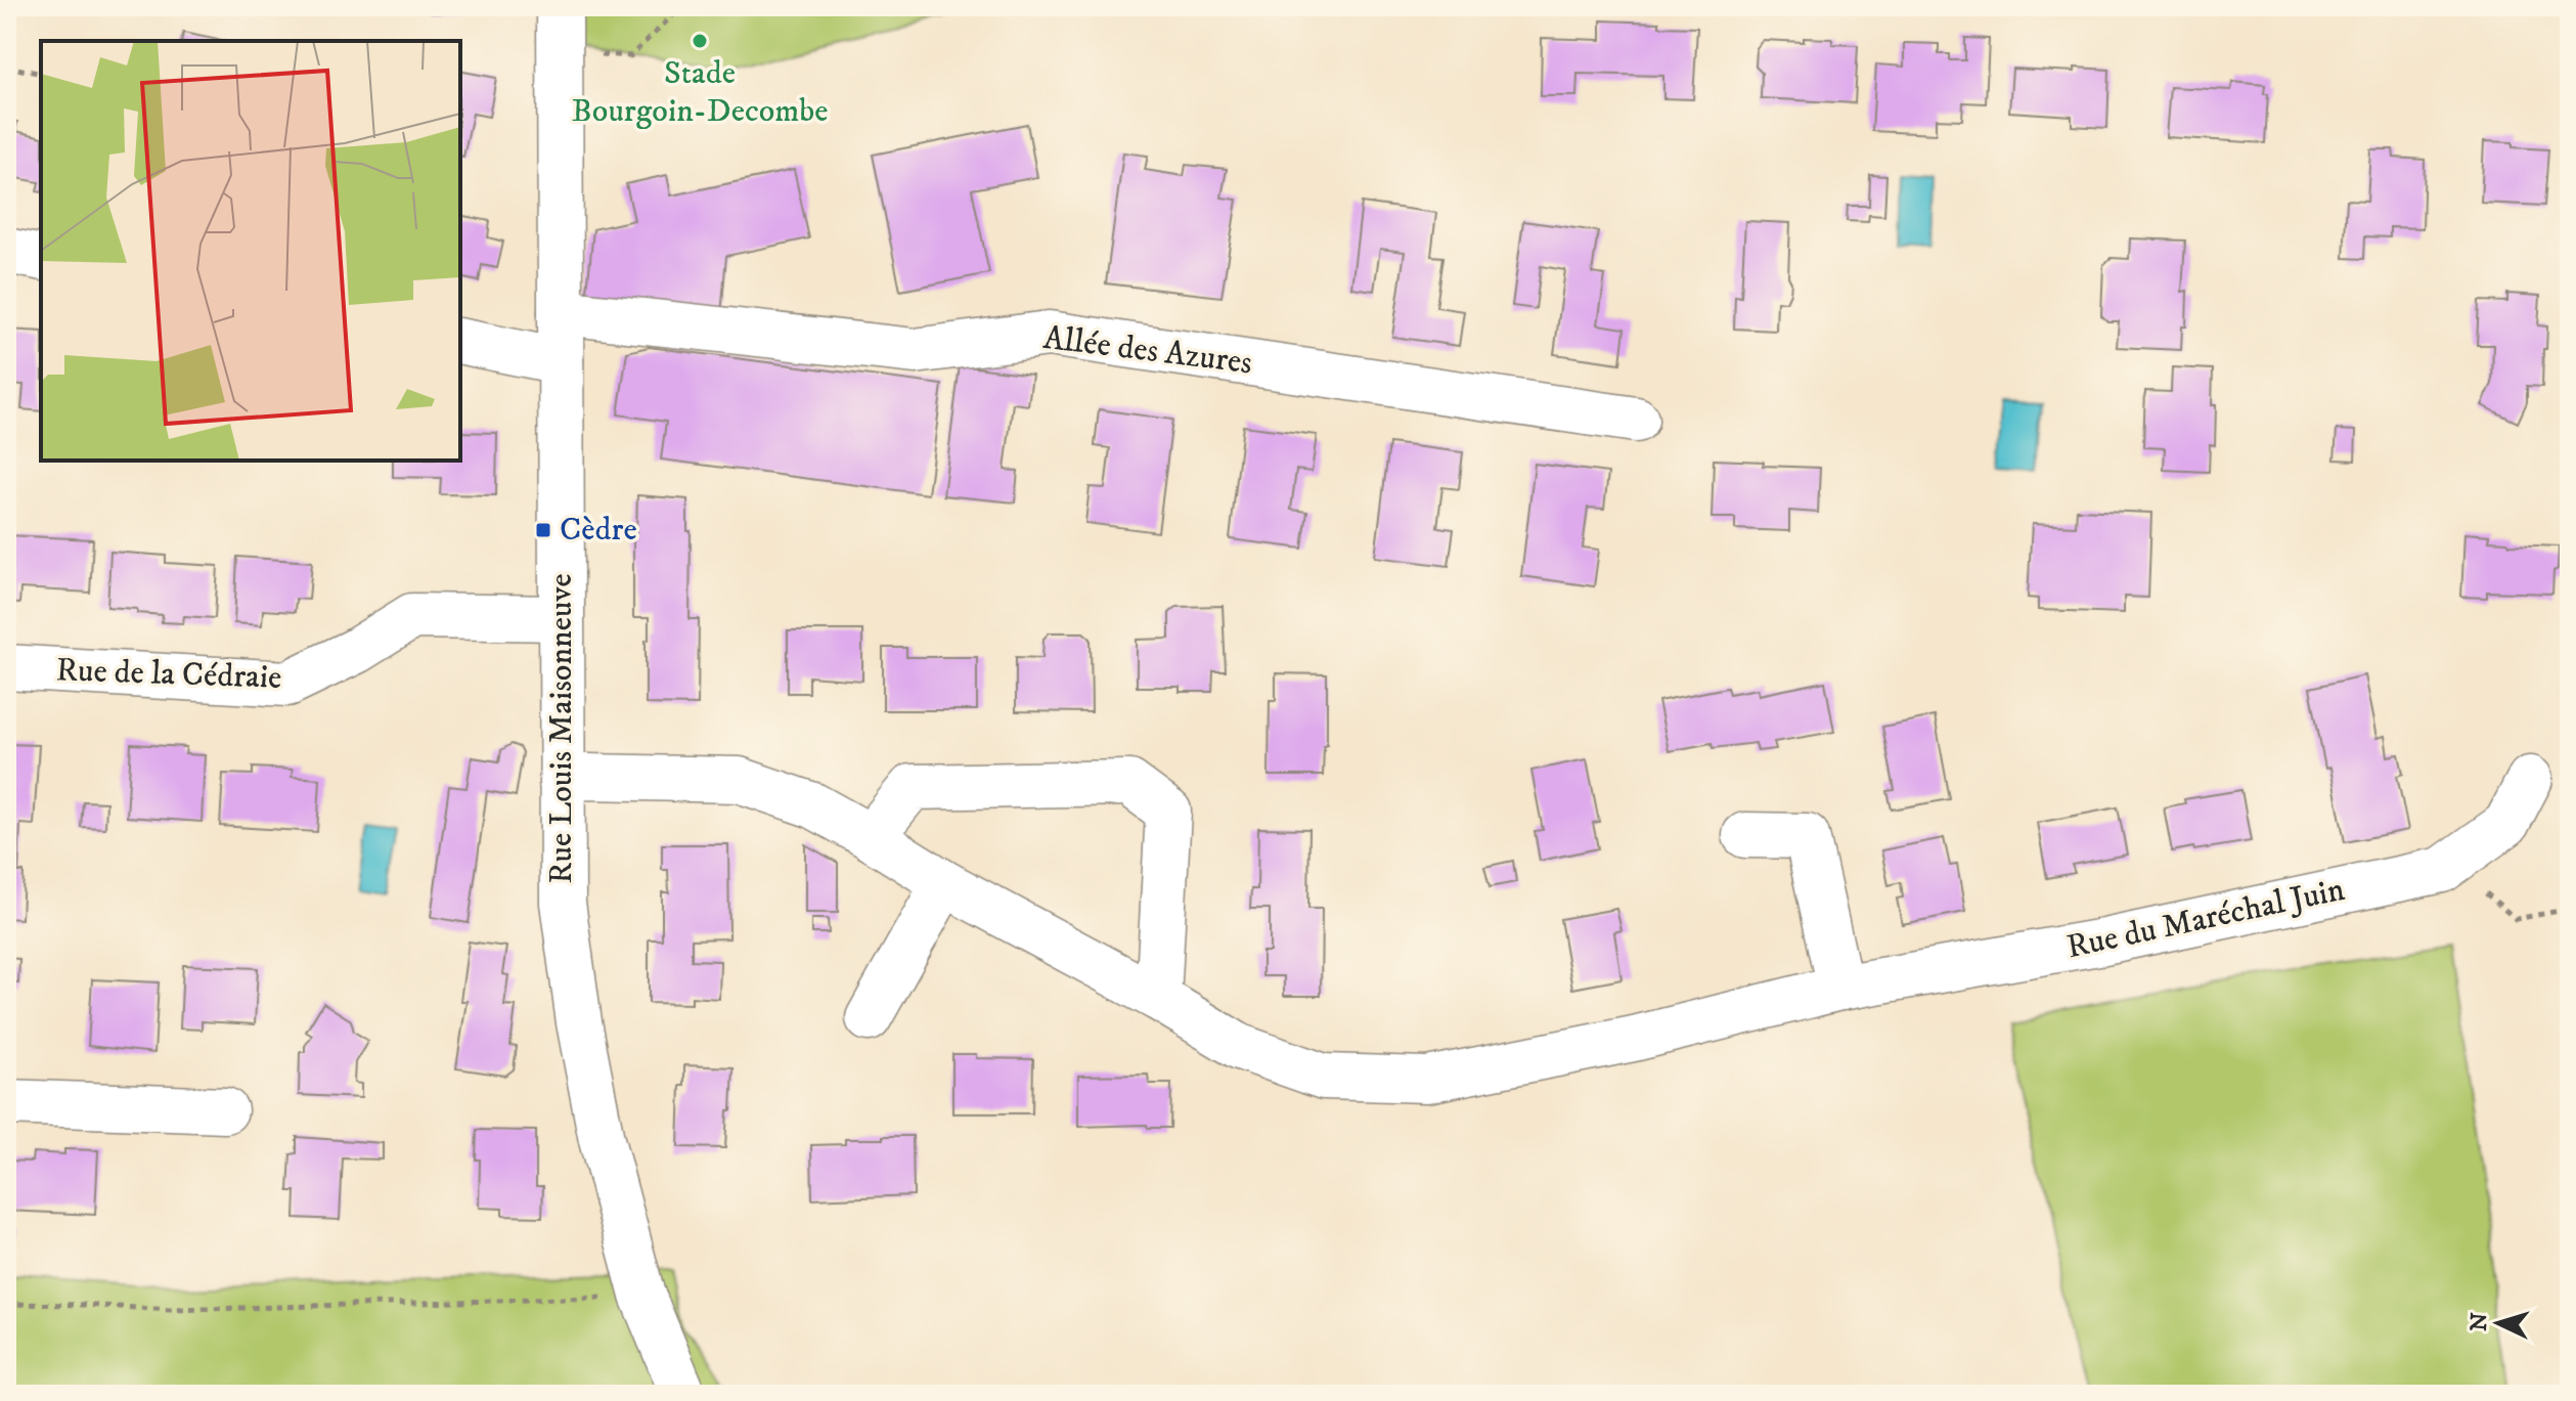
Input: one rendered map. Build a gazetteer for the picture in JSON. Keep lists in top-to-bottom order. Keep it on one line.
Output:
{"streets":{"street":["Allée des Azures","Rue de la Cédraie","Rue Louis Maisonneuve","Rue du Maréchal Juin"]},"crossings":[["Allée des Azures","Rue Louis Maisonneuve"],["Rue de la Cédraie","Rue Louis Maisonneuve"],["Rue Louis Maisonneuve","Rue du Maréchal Juin"]],"places":{"other":["Stade Bourgoin-Decombe"],"transit":["Cèdre"]},"north":"left"}
